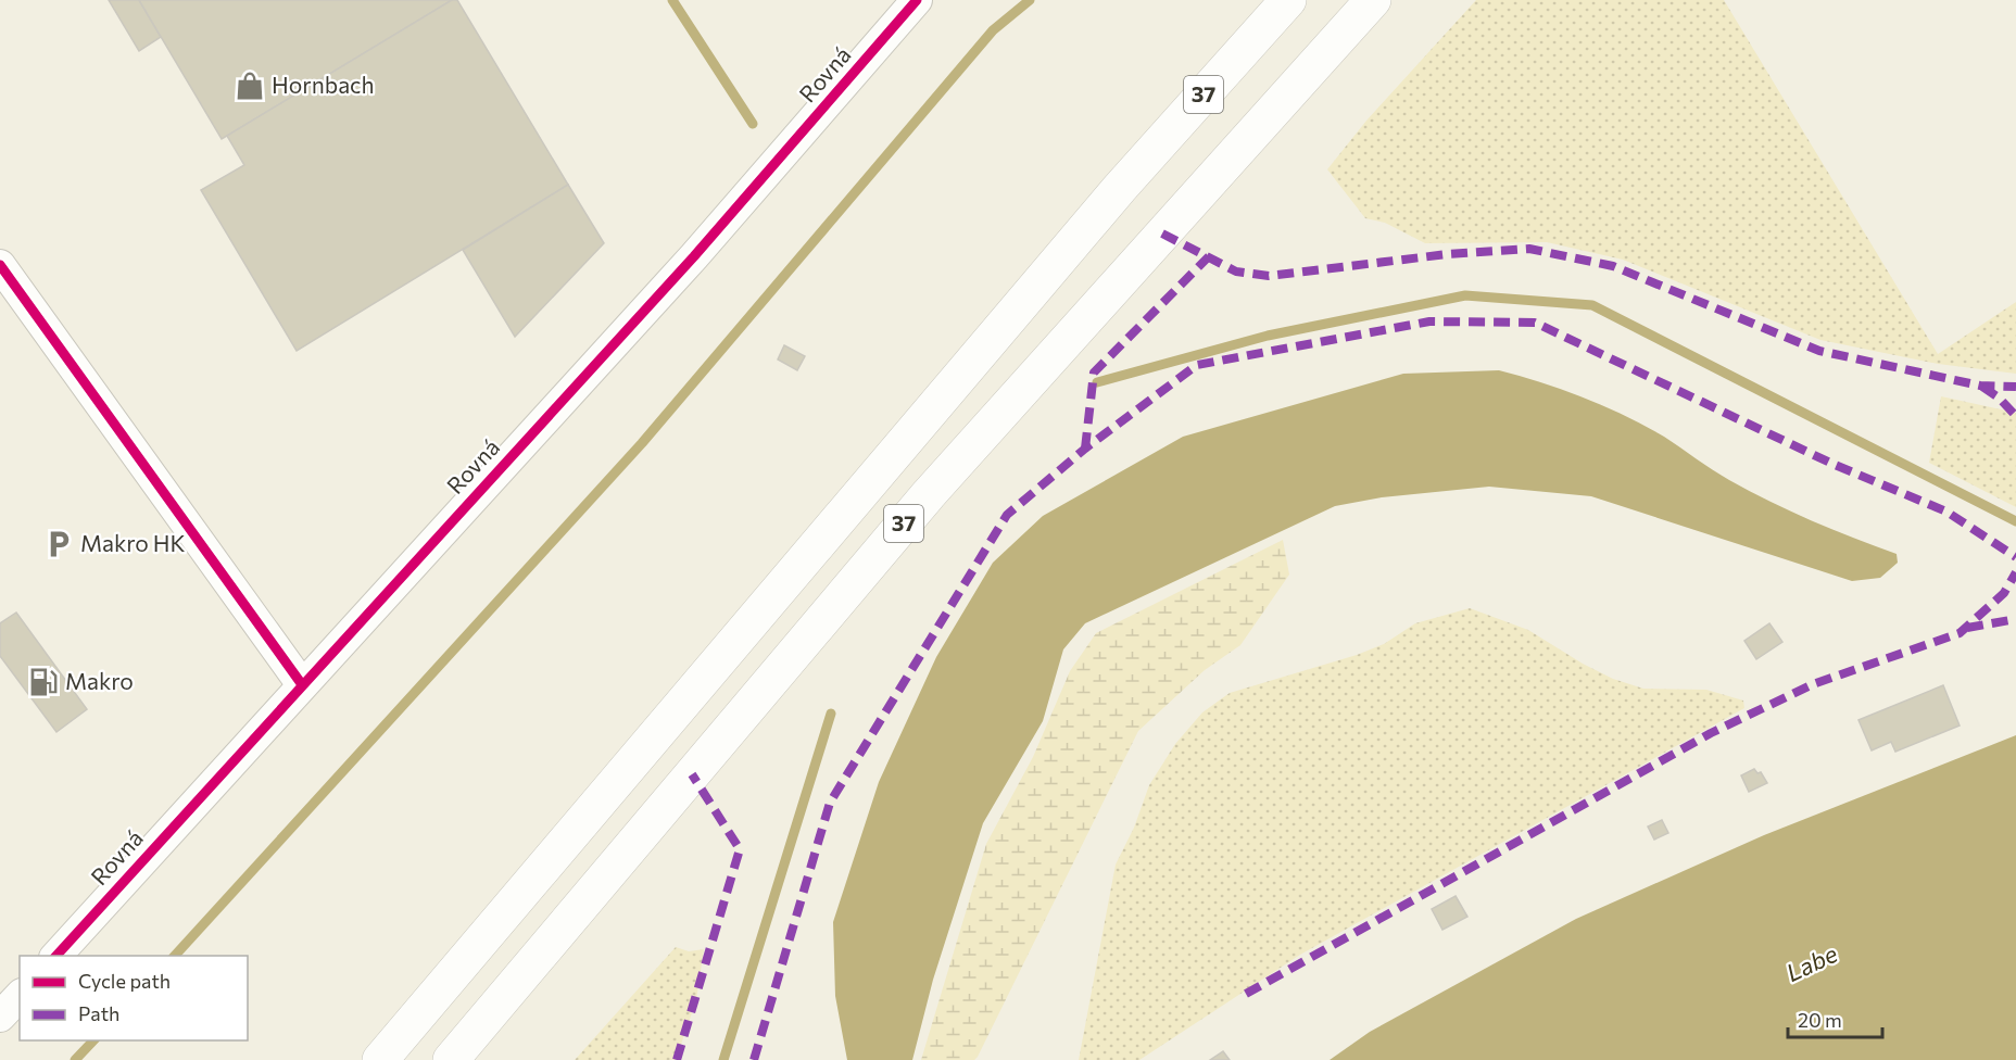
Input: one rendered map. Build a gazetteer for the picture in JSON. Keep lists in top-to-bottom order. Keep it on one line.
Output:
{"streets":{"main road":["37"],"street":["Rovná"]},"water":["Labe"],"places":{"shop":["Hornbach"],"parking":["Makro HK"],"fuel station":["Makro"]},"legend":["Cycle path","Path"],"scale_bar":"20 m"}
